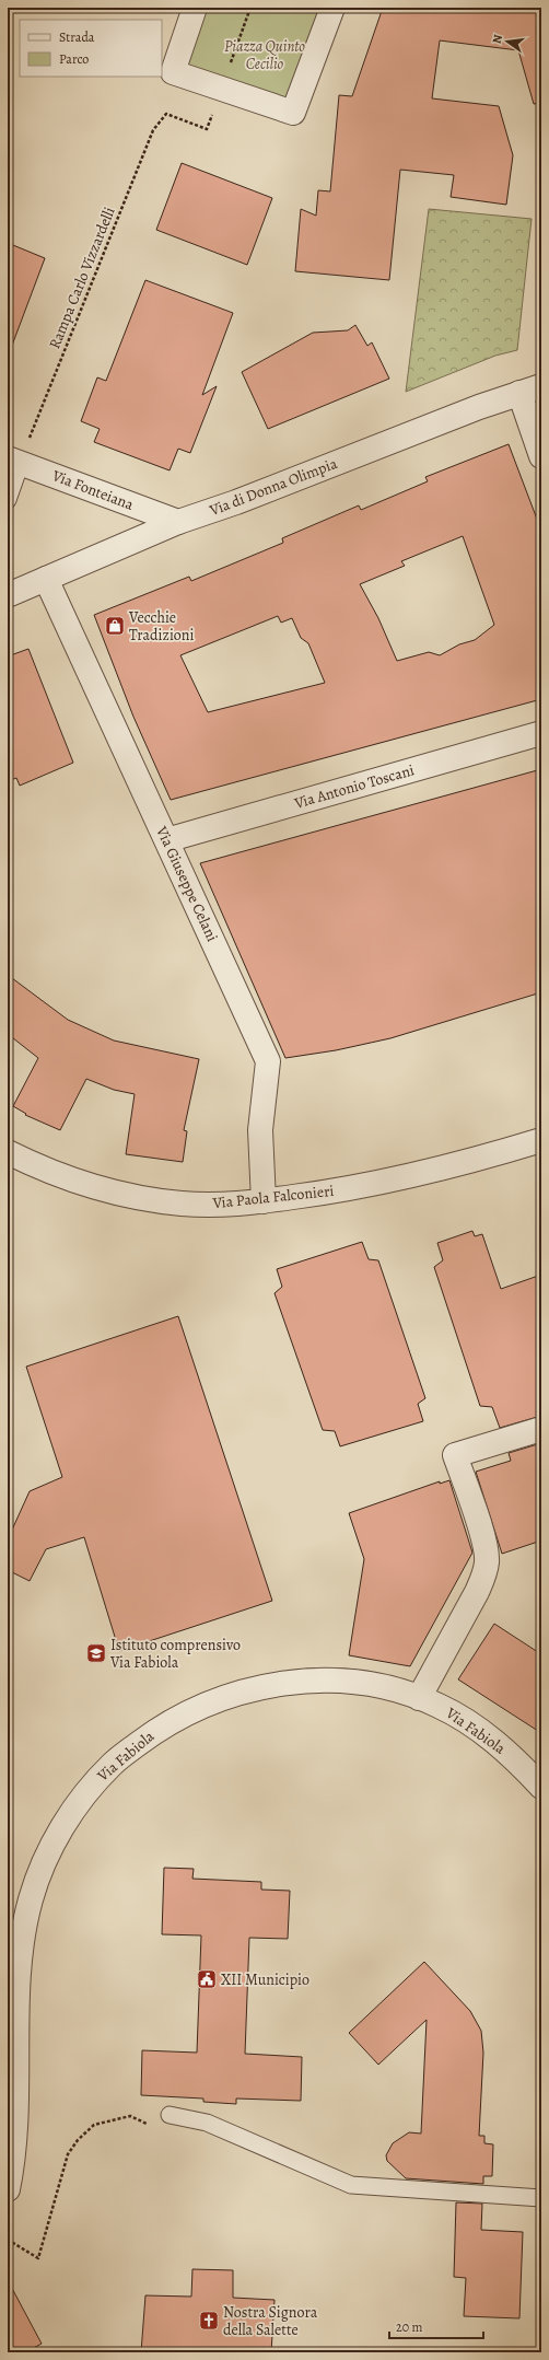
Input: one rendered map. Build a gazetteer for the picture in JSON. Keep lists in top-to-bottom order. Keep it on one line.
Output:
{"streets":{"street":["Via di Donna Olimpia","Via Fonteiana","Via Antonio Toscani","Via Giuseppe Celani","Via Paola Falconieri","Via Fabiola"],"path":["Rampa Carlo Vizzardelli"]},"crossings":[["Via di Donna Olimpia","Via Fonteiana"],["Via di Donna Olimpia","Via Giuseppe Celani"],["Via Antonio Toscani","Via Giuseppe Celani"],["Via Giuseppe Celani","Via Paola Falconieri"]],"parks":["Piazza Quinto Cecilio"],"places":{"shop":["Vecchie Tradizioni"],"school or university":["Istituto comprensivo Via Fabiola"],"public building":["XII Municipio"],"church":["Nostra Signora della Salette"]},"legend":["Strada","Parco"],"scale_bar":"20 m","north":"left"}
